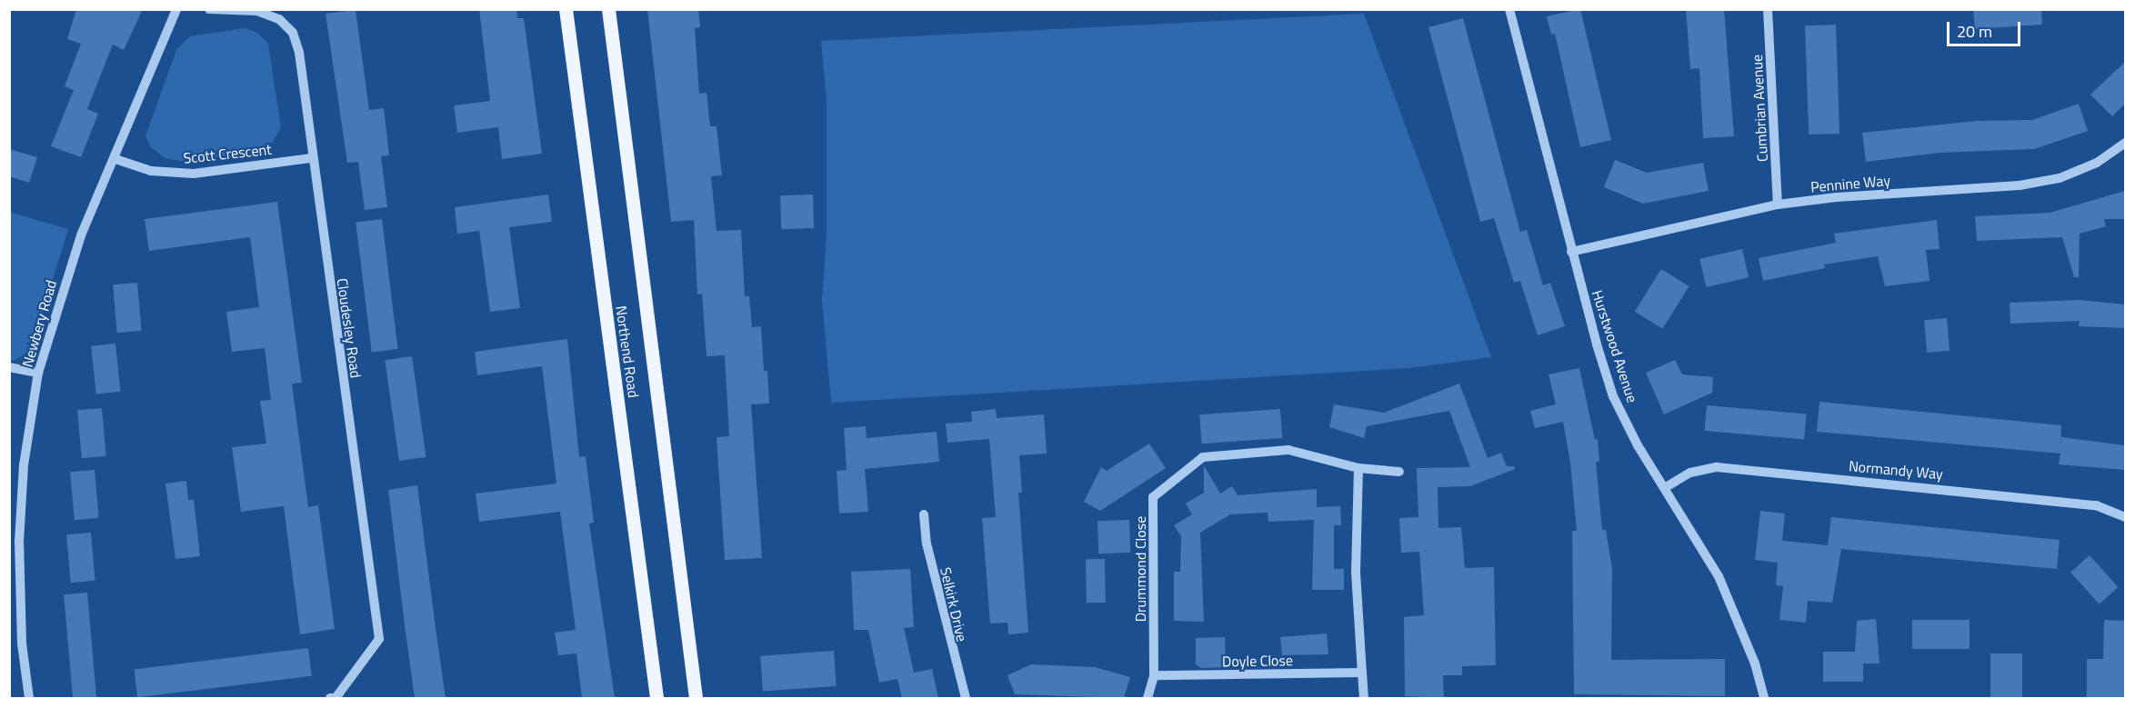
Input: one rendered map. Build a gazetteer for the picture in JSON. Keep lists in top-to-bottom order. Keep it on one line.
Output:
{"streets":{"main road":["Northend Road"],"street":["Cumbrian Avenue","Scott Crescent","Pennine Way","Newbery Road","Cloudesley Road","Hurstwood Avenue","Normandy Way","Drummond Close","Selkirk Drive","Doyle Close"]},"crossings":[["Cumbrian Avenue","Pennine Way"],["Scott Crescent","Newbery Road"],["Scott Crescent","Cloudesley Road"],["Pennine Way","Hurstwood Avenue"],["Hurstwood Avenue","Normandy Way"],["Drummond Close","Doyle Close"]],"scale_bar":"20 m"}
